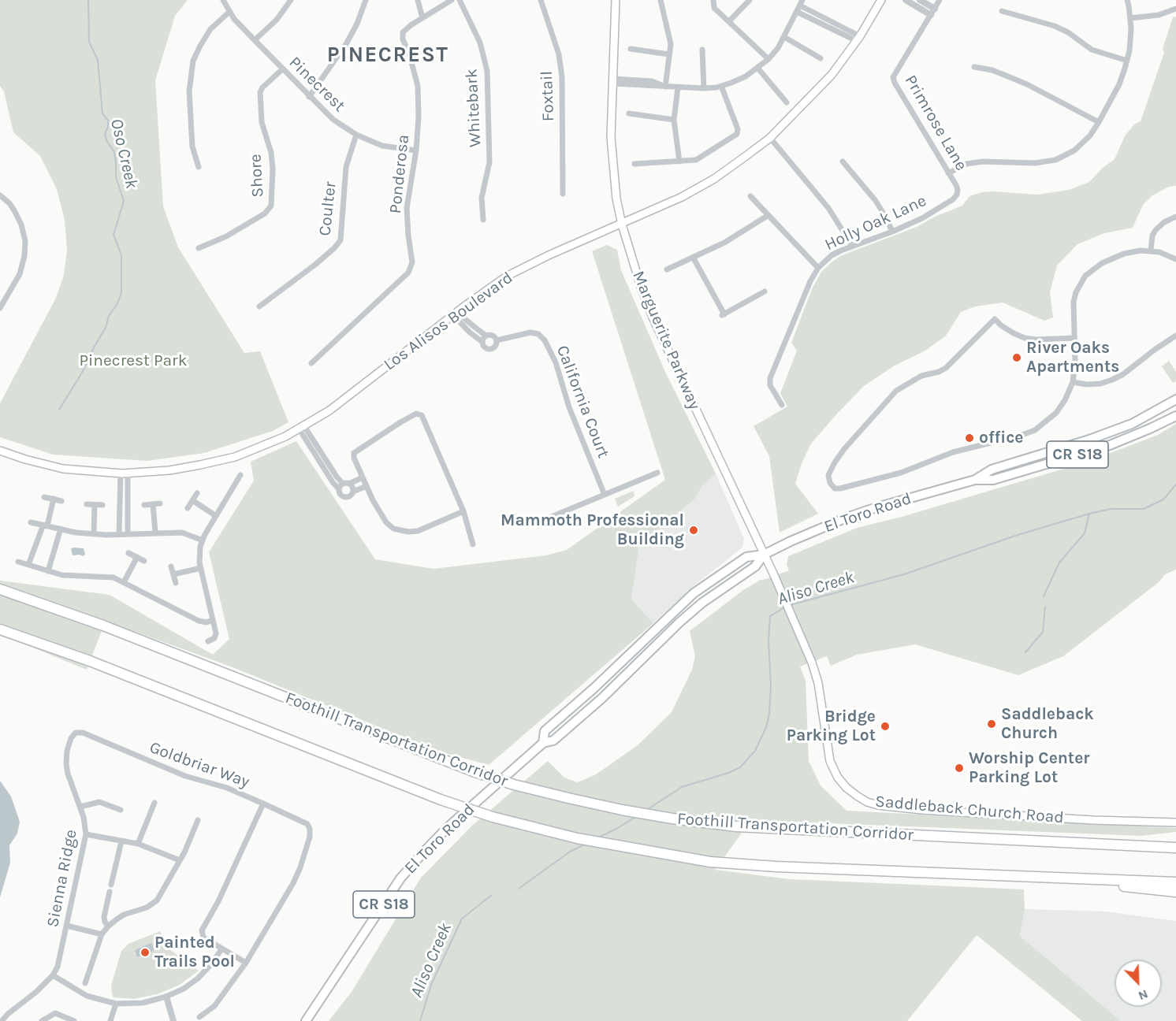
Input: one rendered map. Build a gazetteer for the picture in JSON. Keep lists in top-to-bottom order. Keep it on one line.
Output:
{"streets":{"highway":["Foothill Transportation Corridor"],"main road":["Los Alisos Boulevard","Marguerite Parkway","CR S18","El Toro Road","Saddleback Church Road"],"street":["Pinecrest","Foxtail","Whitebark","Primrose Lane","Ponderosa","Shore","Coulter","Holly Oak Lane","California Court","Goldbriar Way","Sienna Ridge"]},"crossings":[["Pinecrest","Ponderosa"],["Pinecrest","Shore"],["Pinecrest","Coulter"],["Primrose Lane","Holly Oak Lane"],["Los Alisos Boulevard","Marguerite Parkway"],["Marguerite Parkway","El Toro Road"],["Marguerite Parkway","Saddleback Church Road"],["El Toro Road","Saddleback Church Road"],["Goldbriar Way","Sienna Ridge"]],"districts":["PINECREST"],"water":["Oso Creek","Aliso Creek"],"parks":["Pinecrest Park"],"places":["River Oaks Apartments","office","Mammoth Professional Building","Saddleback Church","Bridge Parking Lot","Worship Center Parking Lot","Painted Trails Pool"],"north":"bottom right"}
